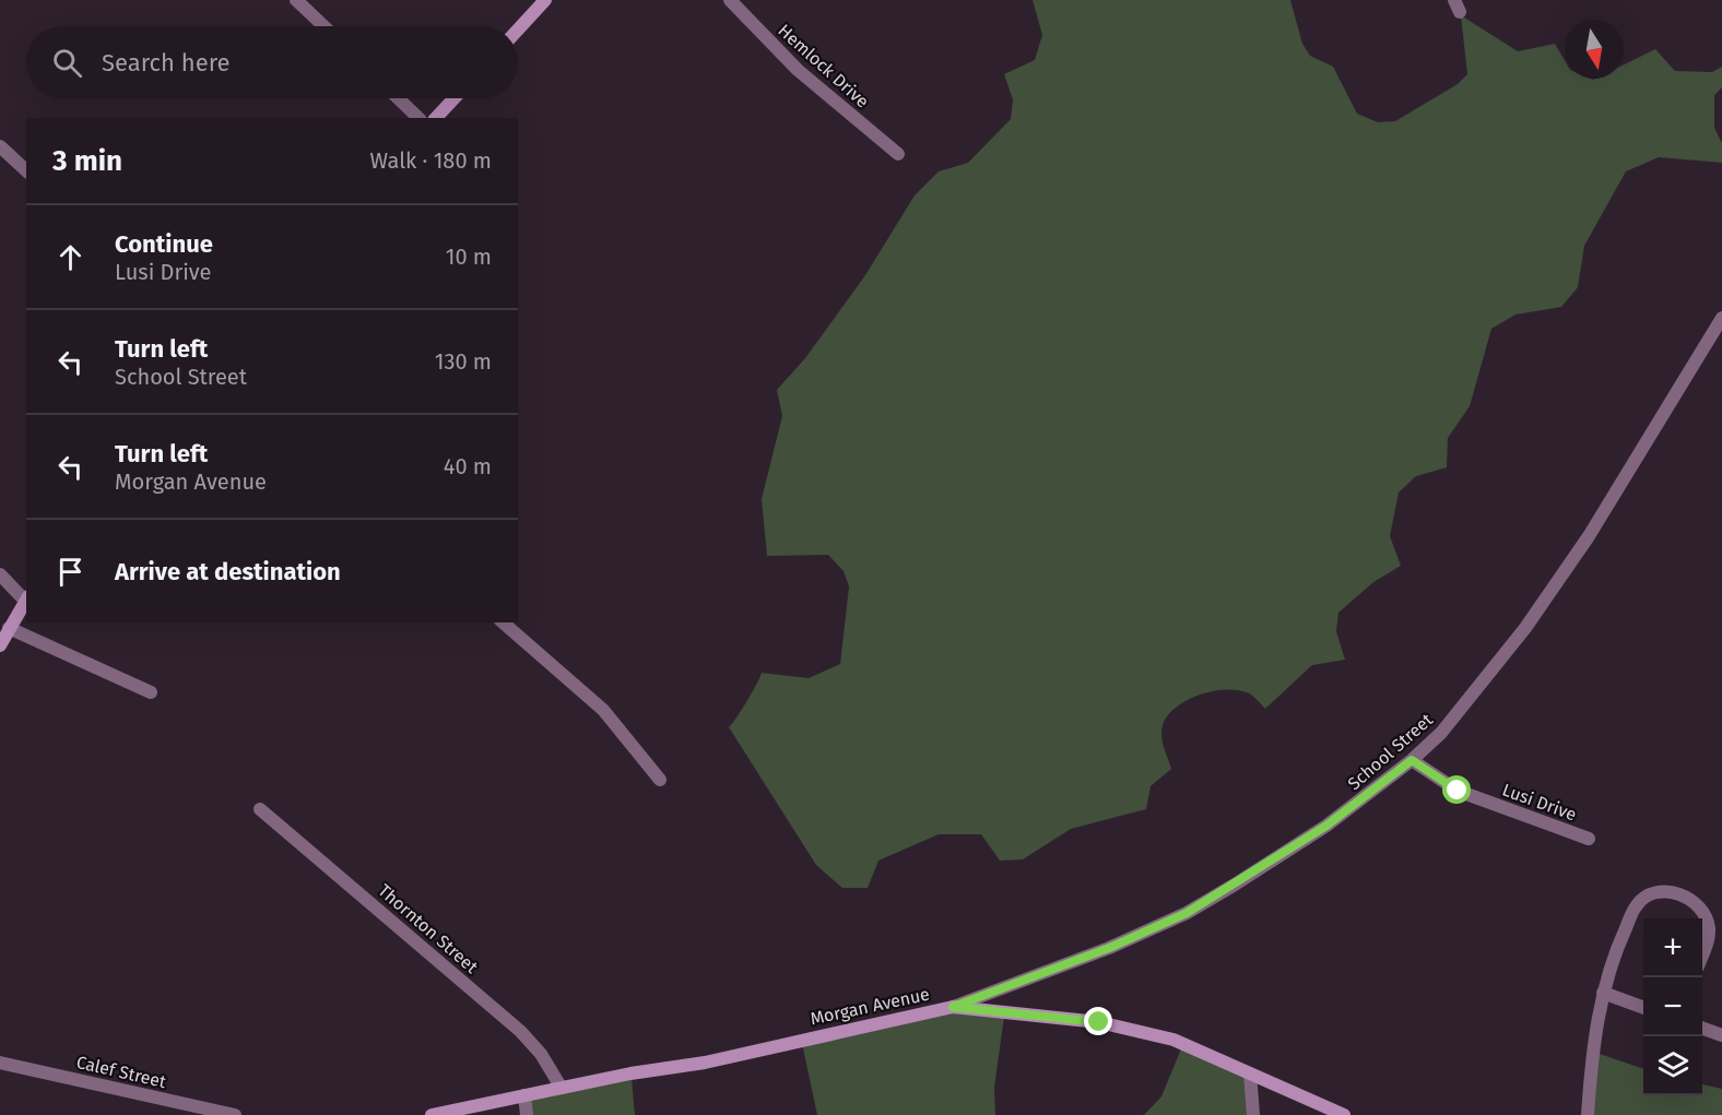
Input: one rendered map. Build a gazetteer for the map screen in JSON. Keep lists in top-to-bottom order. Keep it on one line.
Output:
{"streets":{"street":["Hemlock Drive","School Street","Lusi Drive","Thornton Street","Morgan Avenue","Calef Street"]},"crossings":[["School Street","Lusi Drive"],["School Street","Morgan Avenue"],["Thornton Street","Morgan Avenue"]],"north":"bottom","page":{"search":"Search here","heading":["3 min","Walk · 180 m"],"list":[["Continue","Lusi Drive","10 m"],["Turn left","School Street","130 m"],["Turn left","Morgan Avenue","40 m"],"Arrive at destination"],"map_buttons":["+","−"]}}
